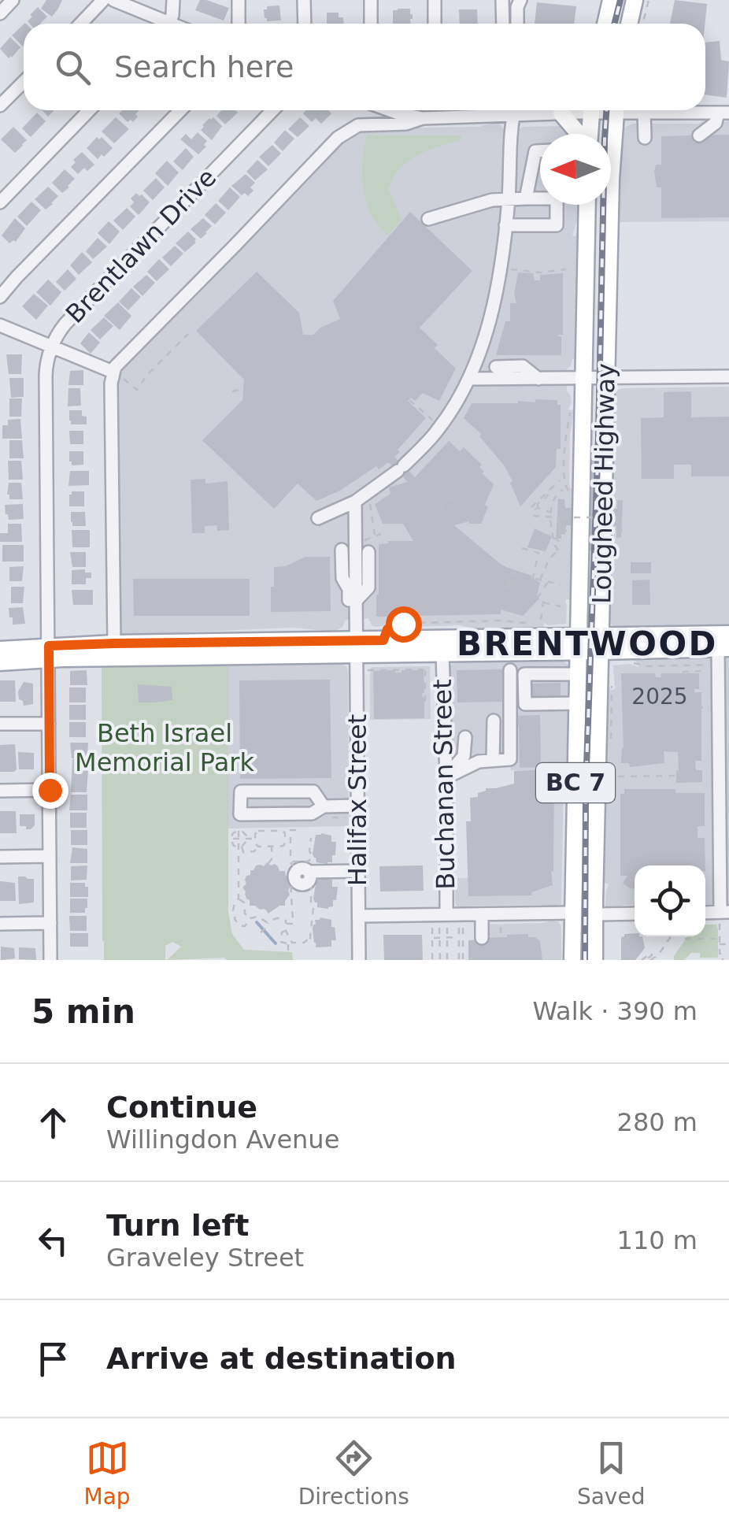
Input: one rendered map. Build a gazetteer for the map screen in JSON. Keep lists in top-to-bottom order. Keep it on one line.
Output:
{"streets":{"main road":["Lougheed Highway","BC 7"],"street":["Brentlawn Drive","Buchanan Street","Halifax Street"]},"districts":["BRENTWOOD"],"parks":["Beth Israel Memorial Park"],"house_numbers":["2025"],"north":"left","page":{"search":"Search here","heading":["5 min","Walk · 390 m"],"list":[["Continue","Willingdon Avenue","280 m"],["Turn left","Graveley Street","110 m"],"Arrive at destination"],"nav":["Map","Directions","Saved"]}}
